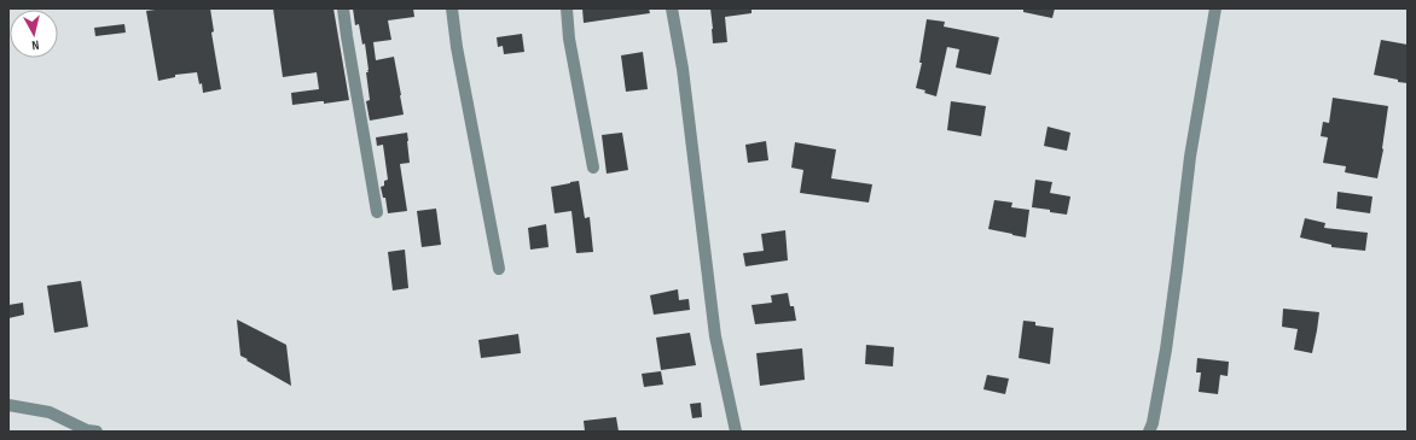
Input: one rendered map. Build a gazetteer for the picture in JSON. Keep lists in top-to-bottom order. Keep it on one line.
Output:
{"north":"bottom"}
